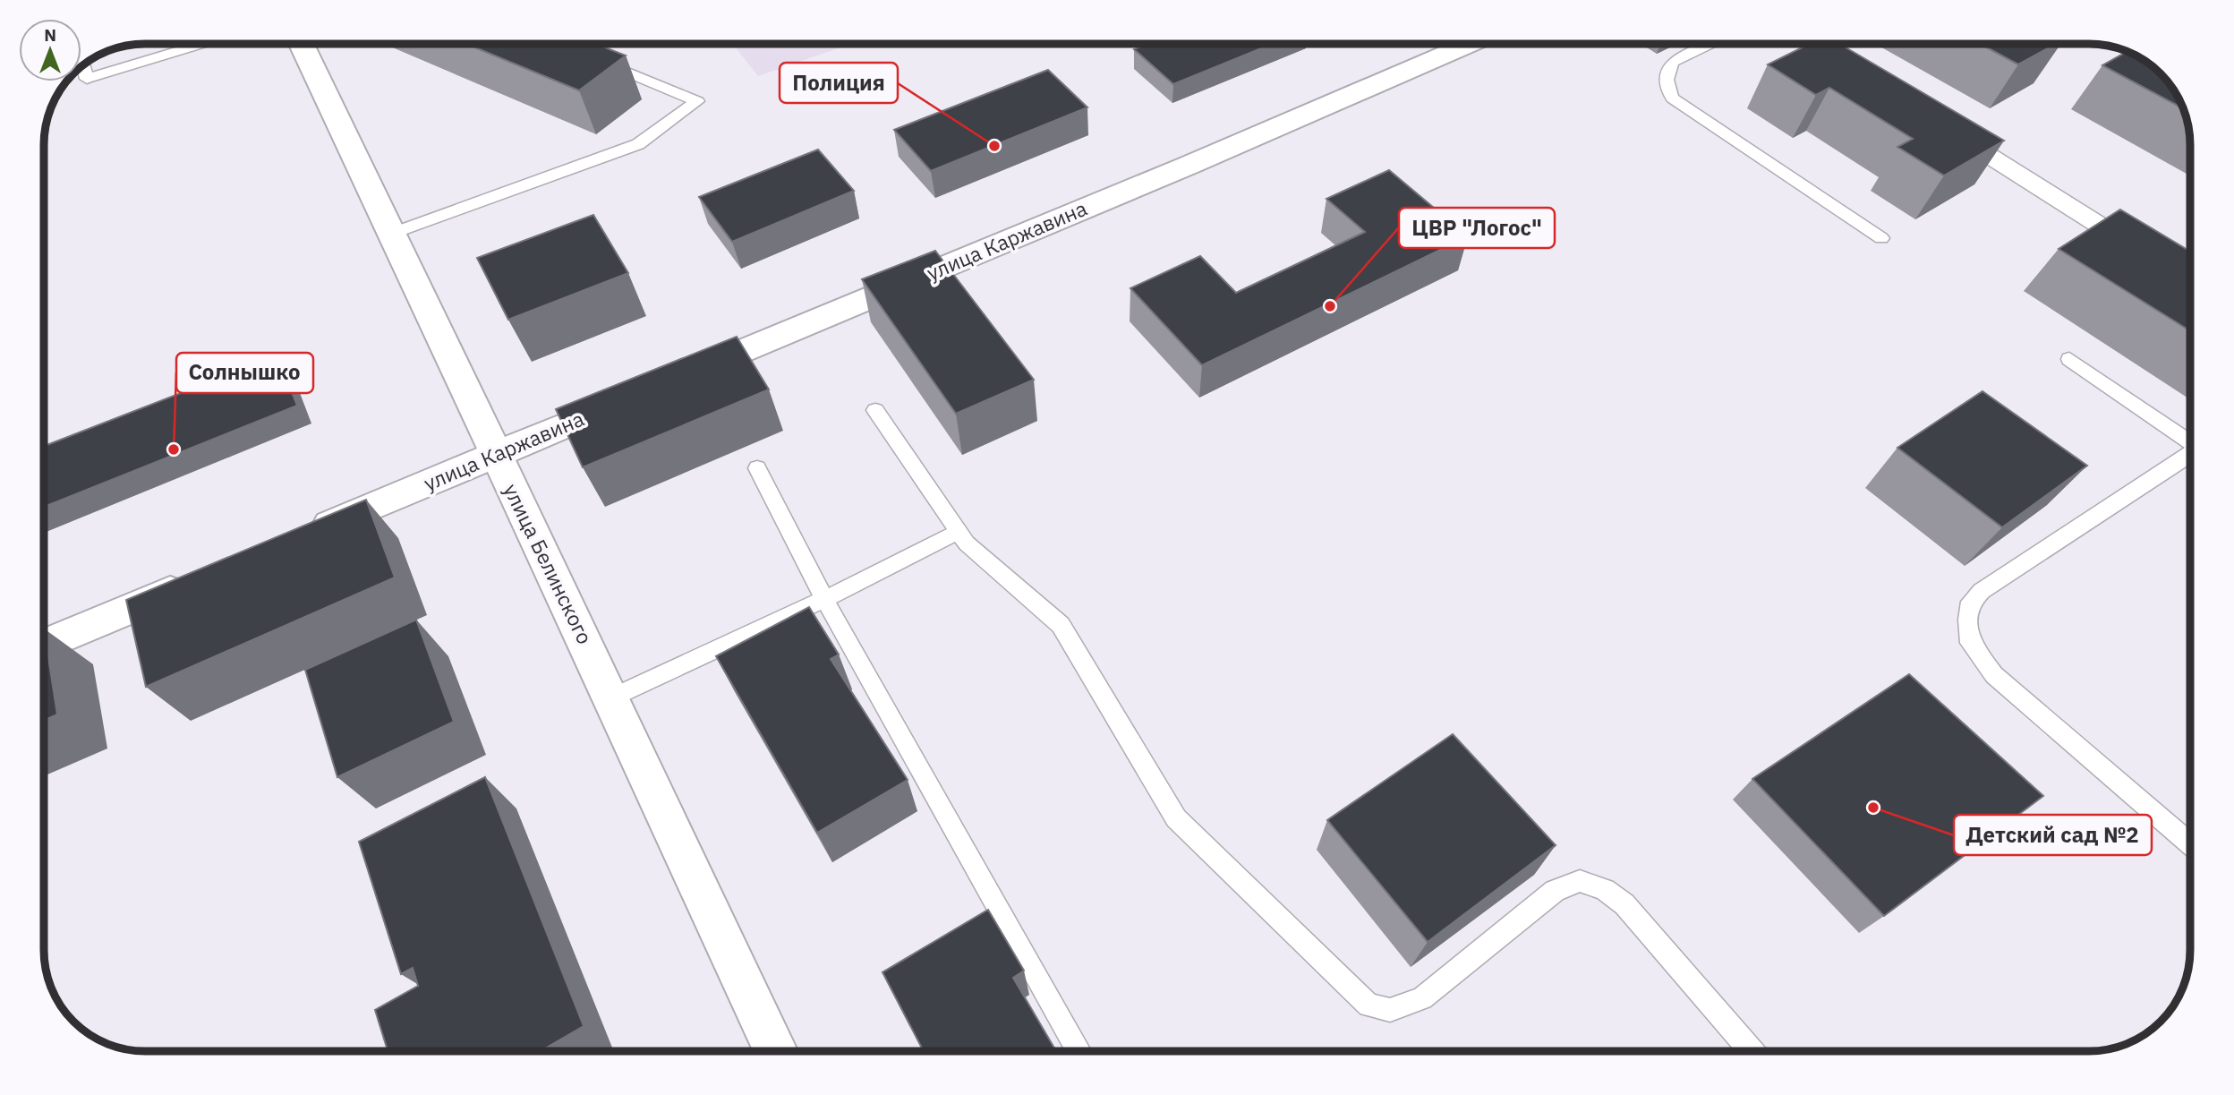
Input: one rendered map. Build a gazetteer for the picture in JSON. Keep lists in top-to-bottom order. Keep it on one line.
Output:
{"streets":{"street":["улица Каржавина","улица Белинского"]},"crossings":[["улица Каржавина","улица Белинского"]],"places":["Полиция","ЦВР \"Логос\"","Солнышко","Детский сад №2"],"north":"top"}
